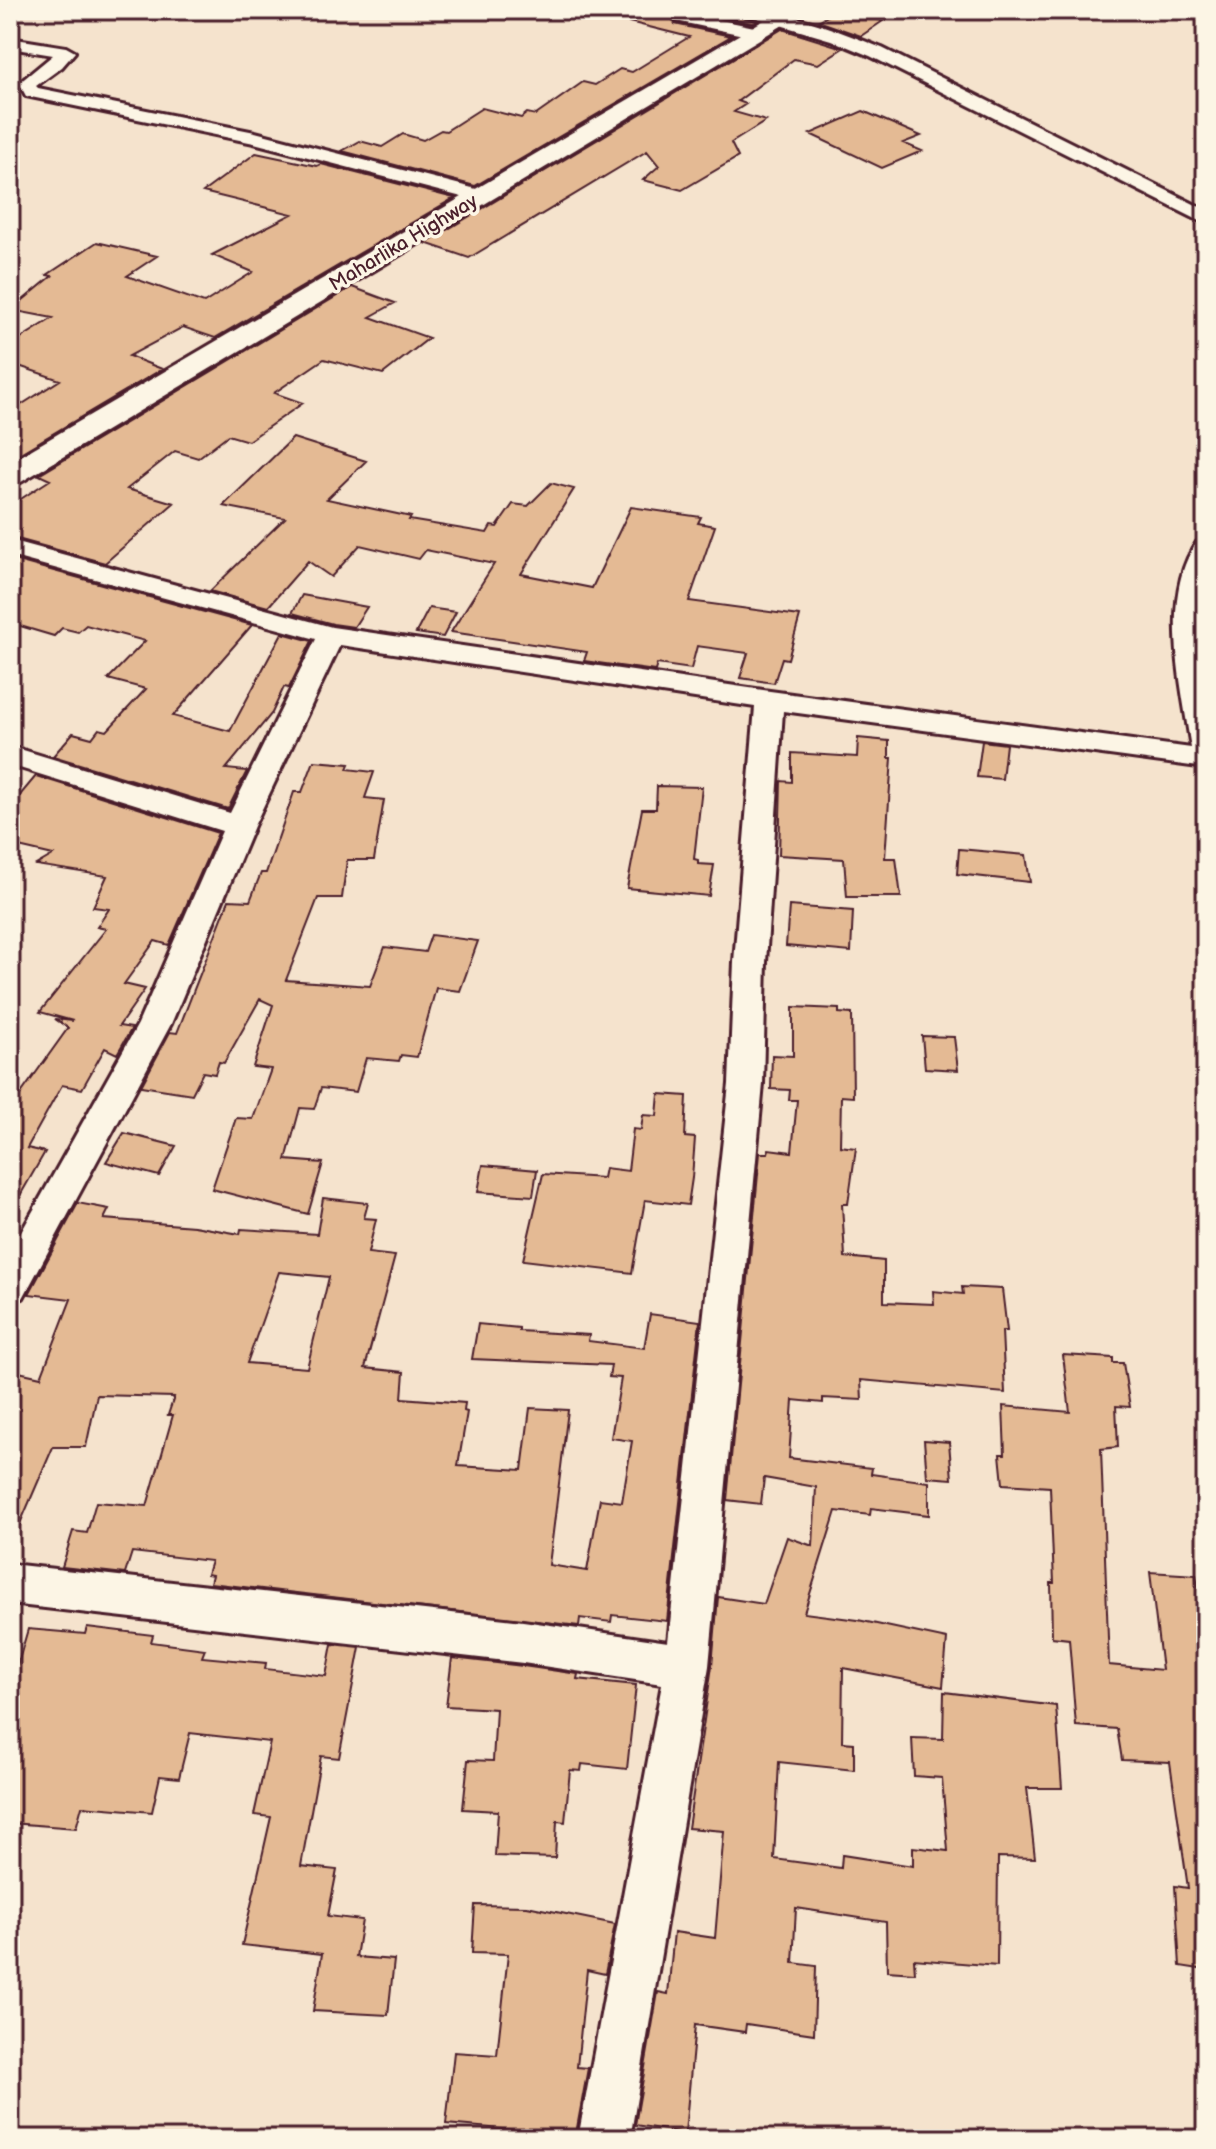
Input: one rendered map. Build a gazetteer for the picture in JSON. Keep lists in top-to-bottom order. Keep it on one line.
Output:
{"streets":{"highway":["Maharlika Highway"]}}
